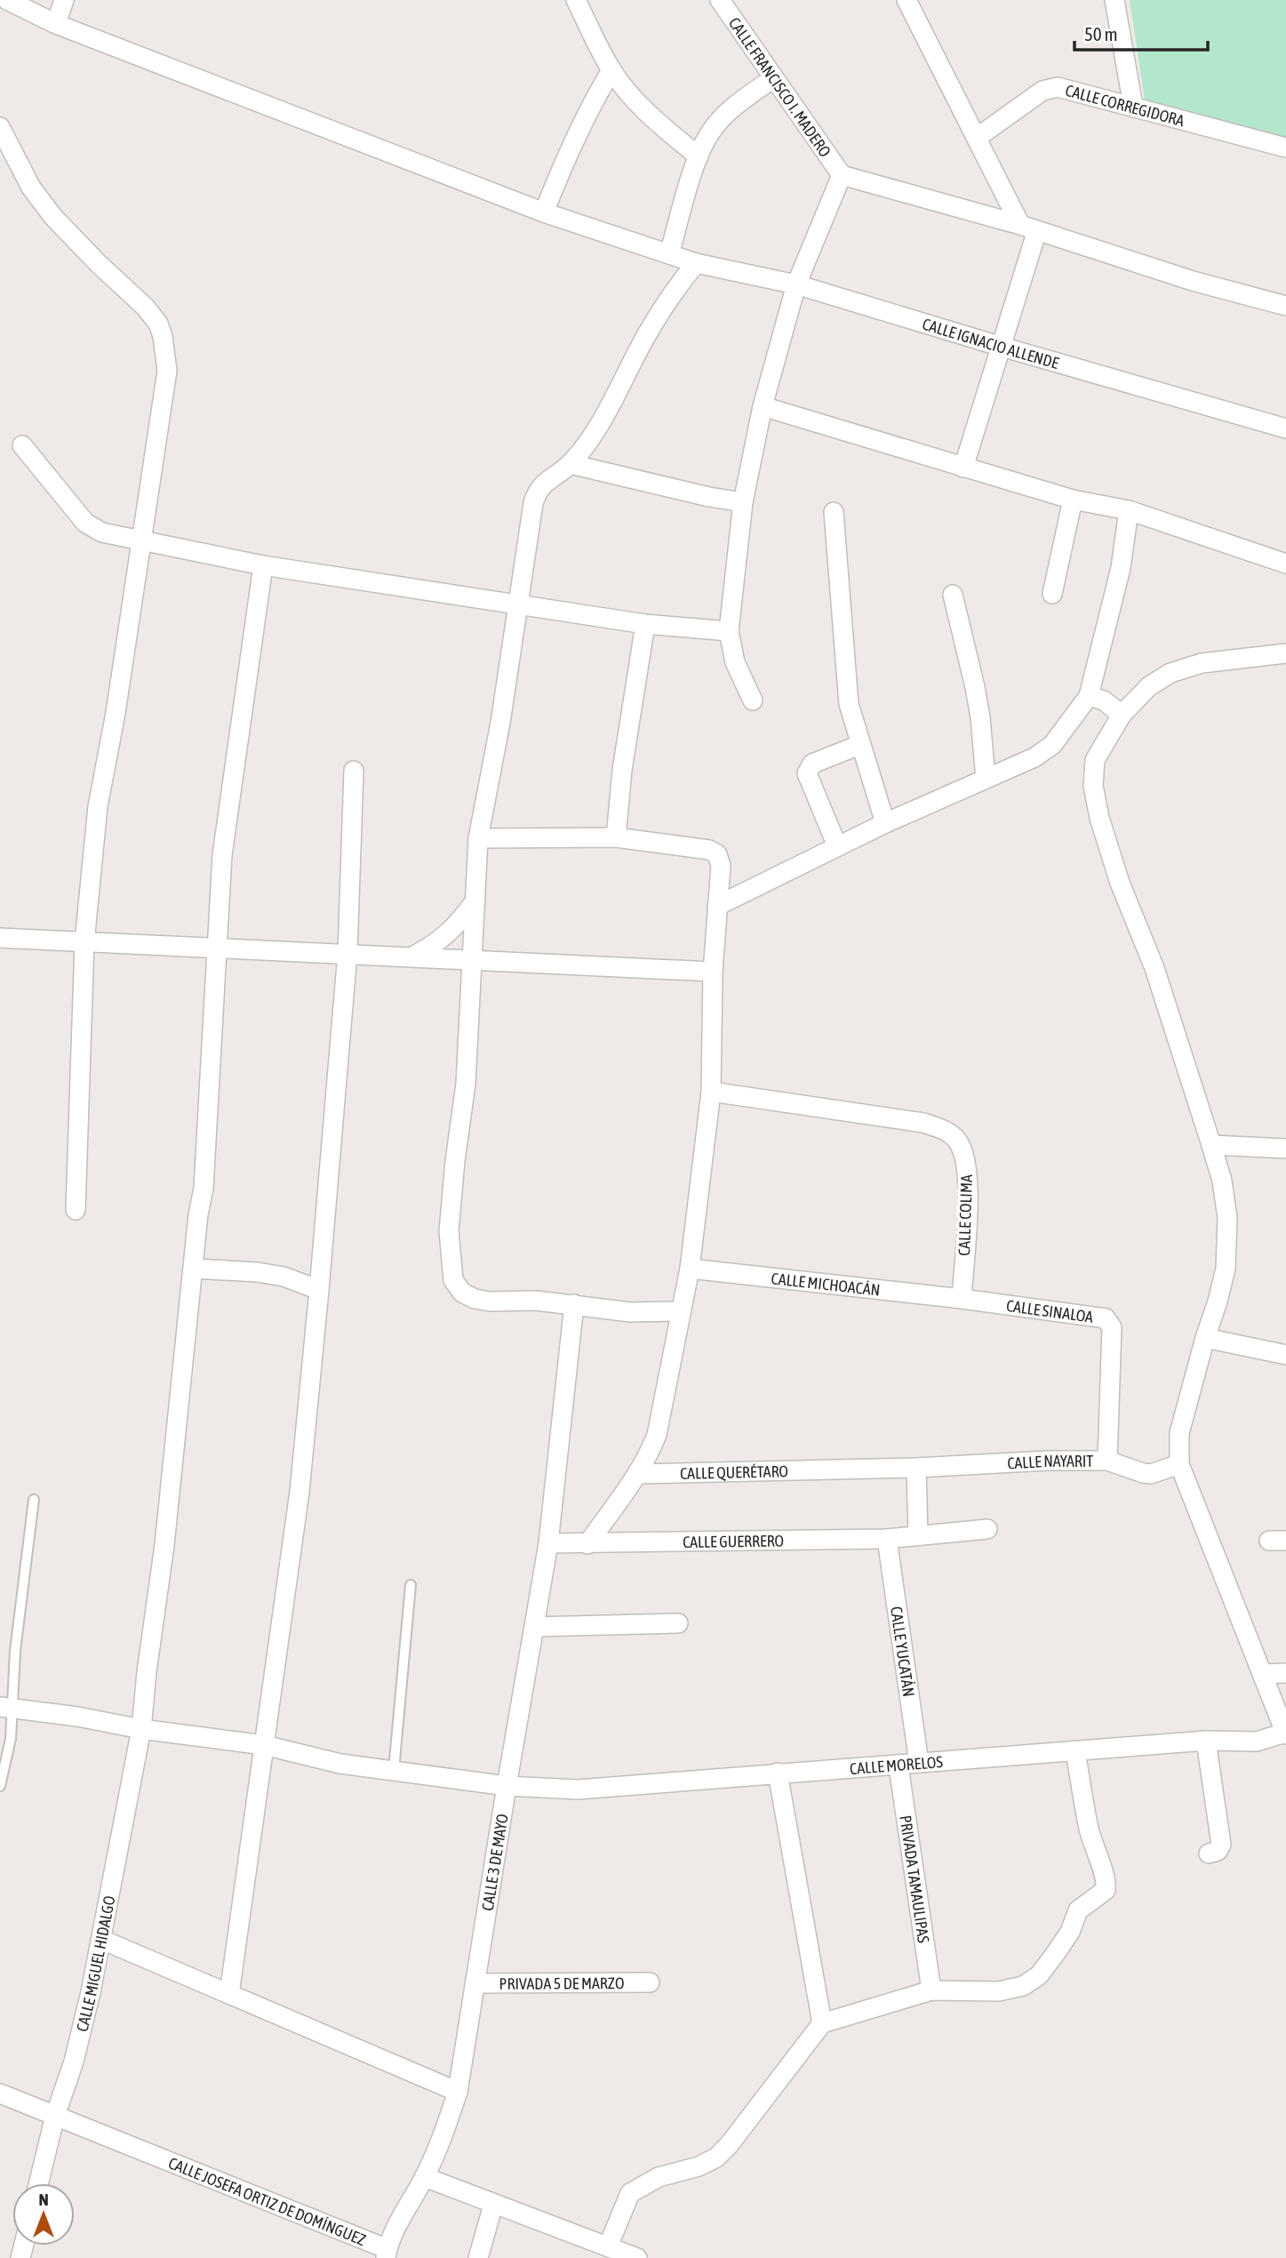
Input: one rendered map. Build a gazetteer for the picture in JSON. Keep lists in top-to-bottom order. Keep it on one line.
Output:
{"streets":{"street":["CALLE FRANCISCO I. MADERO","CALLE CORREGIDORA","CALLE IGNACIO ALLENDE","CALLE COLIMA","CALLE MICHOACÁN","CALLE SINALOA","CALLE NAYARIT","CALLE QUERÉTARO","CALLE GUERRERO","CALLE YUCATÁN","CALLE MORELOS","CALLE 3 DE MAYO","PRIVADA TAMAULIPAS","CALLE MIGUEL HIDALGO","PRIVADA 5 DE MARZO","CALLE JOSEFA ORTIZ DE DOMÍNGUEZ"]},"crossings":[["CALLE COLIMA","CALLE MICHOACÁN"],["CALLE COLIMA","CALLE SINALOA"],["CALLE MICHOACÁN","CALLE SINALOA"],["CALLE SINALOA","CALLE NAYARIT"],["CALLE NAYARIT","CALLE QUERÉTARO"],["CALLE GUERRERO","CALLE YUCATÁN"],["CALLE GUERRERO","CALLE 3 DE MAYO"],["CALLE YUCATÁN","CALLE MORELOS"],["CALLE MORELOS","CALLE 3 DE MAYO"],["CALLE MORELOS","PRIVADA TAMAULIPAS"],["CALLE MORELOS","CALLE MIGUEL HIDALGO"],["CALLE 3 DE MAYO","PRIVADA 5 DE MARZO"],["CALLE 3 DE MAYO","CALLE JOSEFA ORTIZ DE DOMÍNGUEZ"],["CALLE MIGUEL HIDALGO","CALLE JOSEFA ORTIZ DE DOMÍNGUEZ"]],"scale_bar":"50 m","north":"top"}
